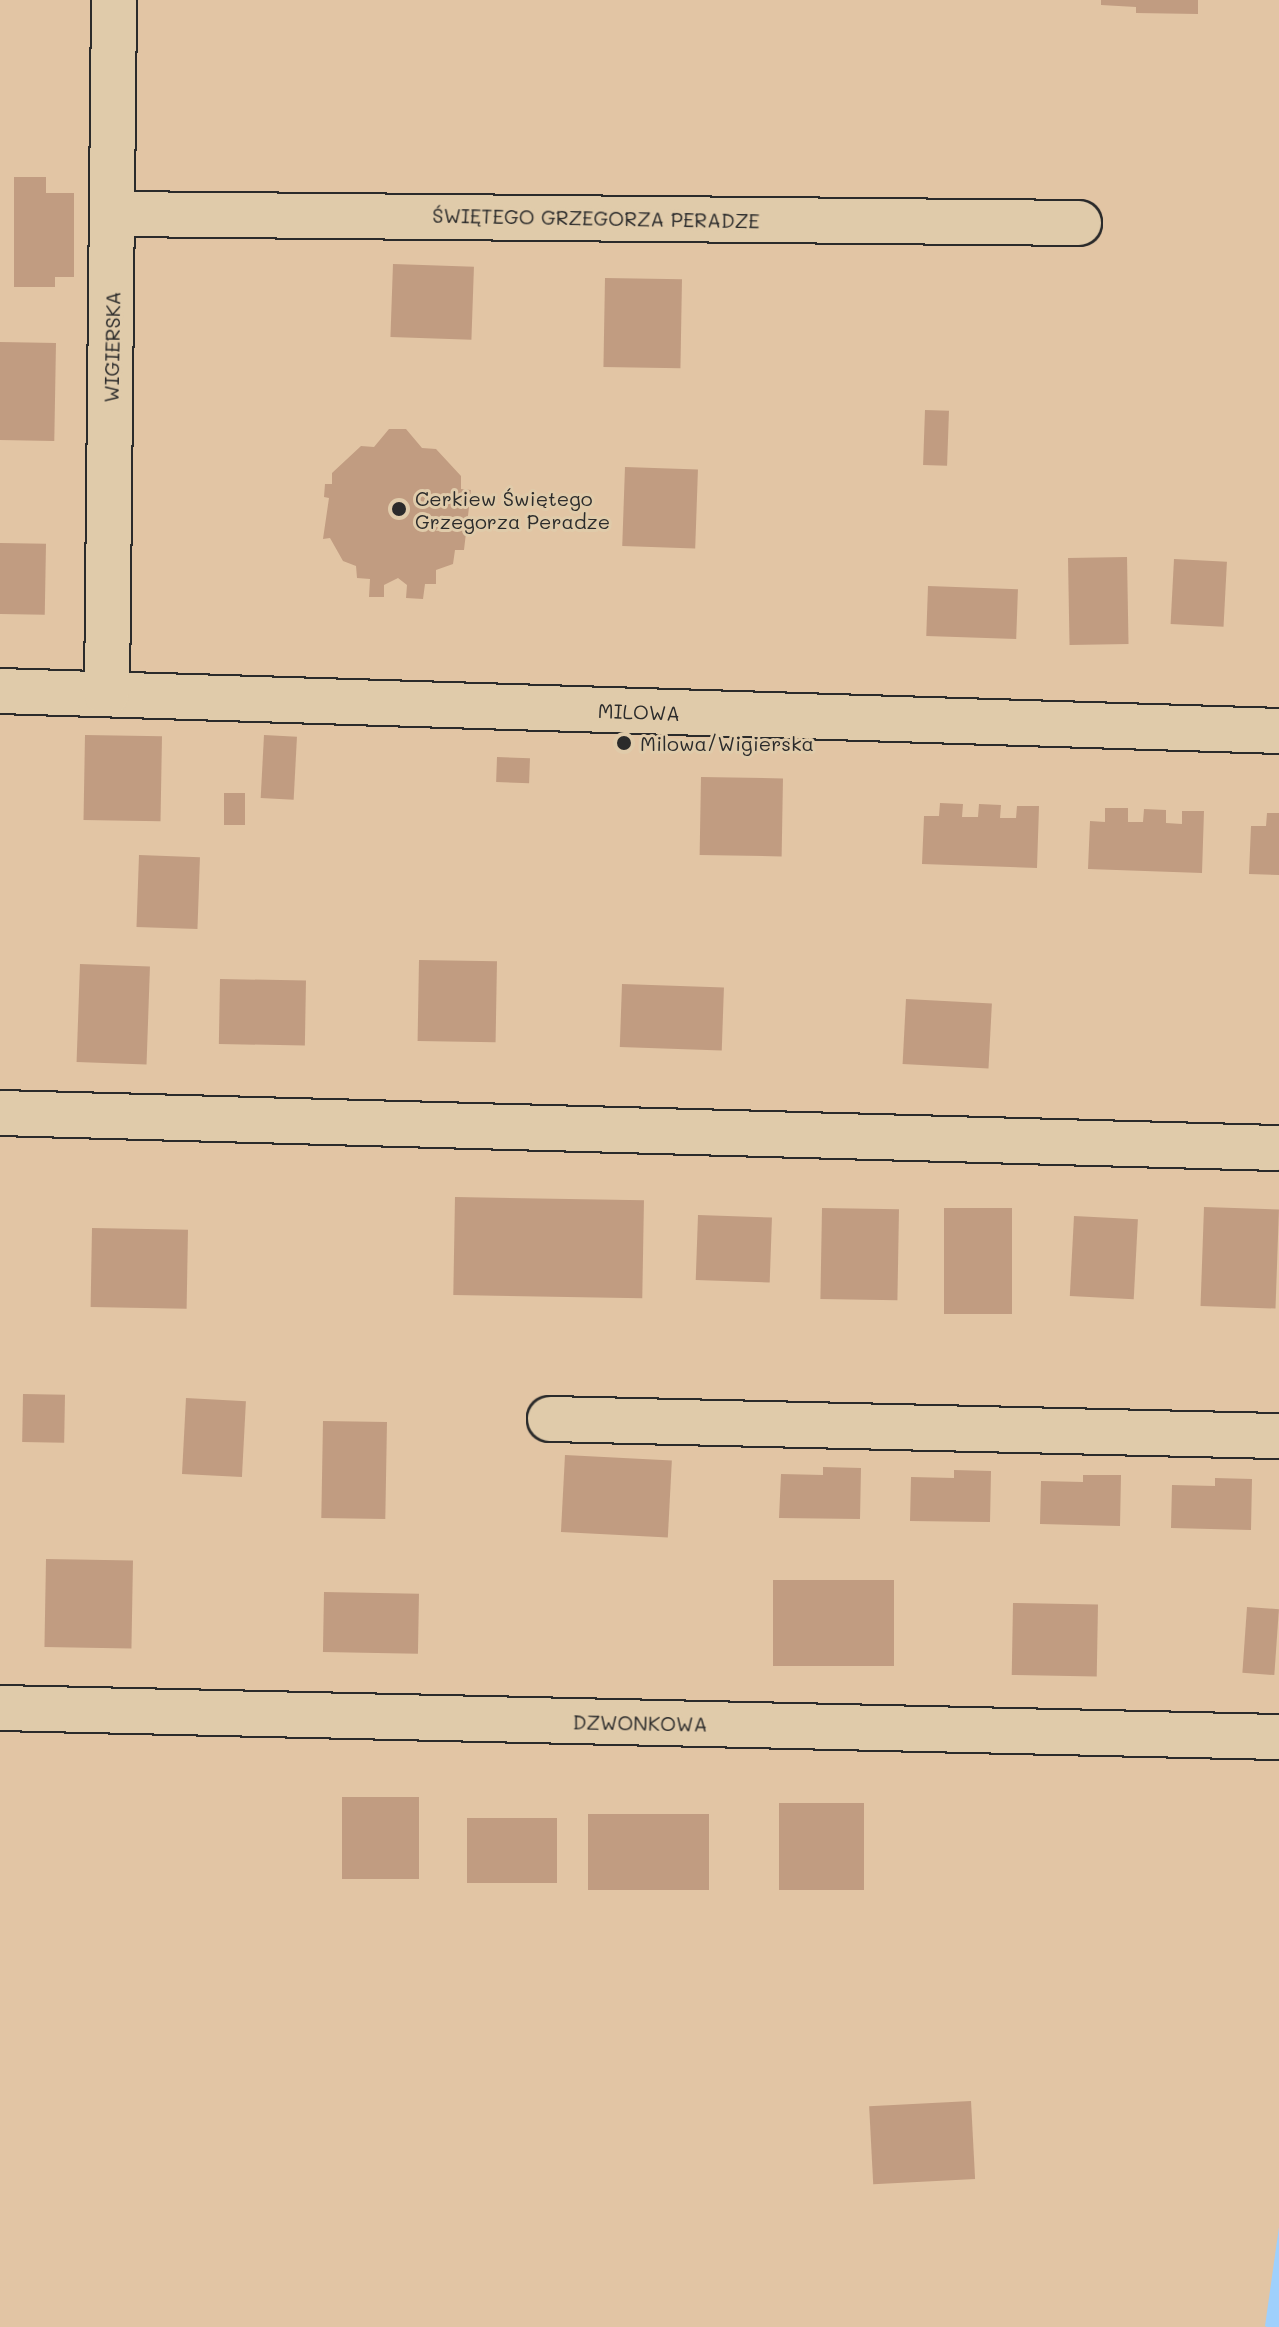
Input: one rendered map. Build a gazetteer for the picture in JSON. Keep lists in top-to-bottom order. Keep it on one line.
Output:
{"streets":{"street":["ŚWIĘTEGO GRZEGORZA PERADZE","WIGIERSKA","MILOWA","DZWONKOWA"]},"crossings":[["ŚWIĘTEGO GRZEGORZA PERADZE","WIGIERSKA"],["WIGIERSKA","MILOWA"]],"places":["Cerkiew Świętego Grzegorza Peradze","Milowa/Wigierska"]}
